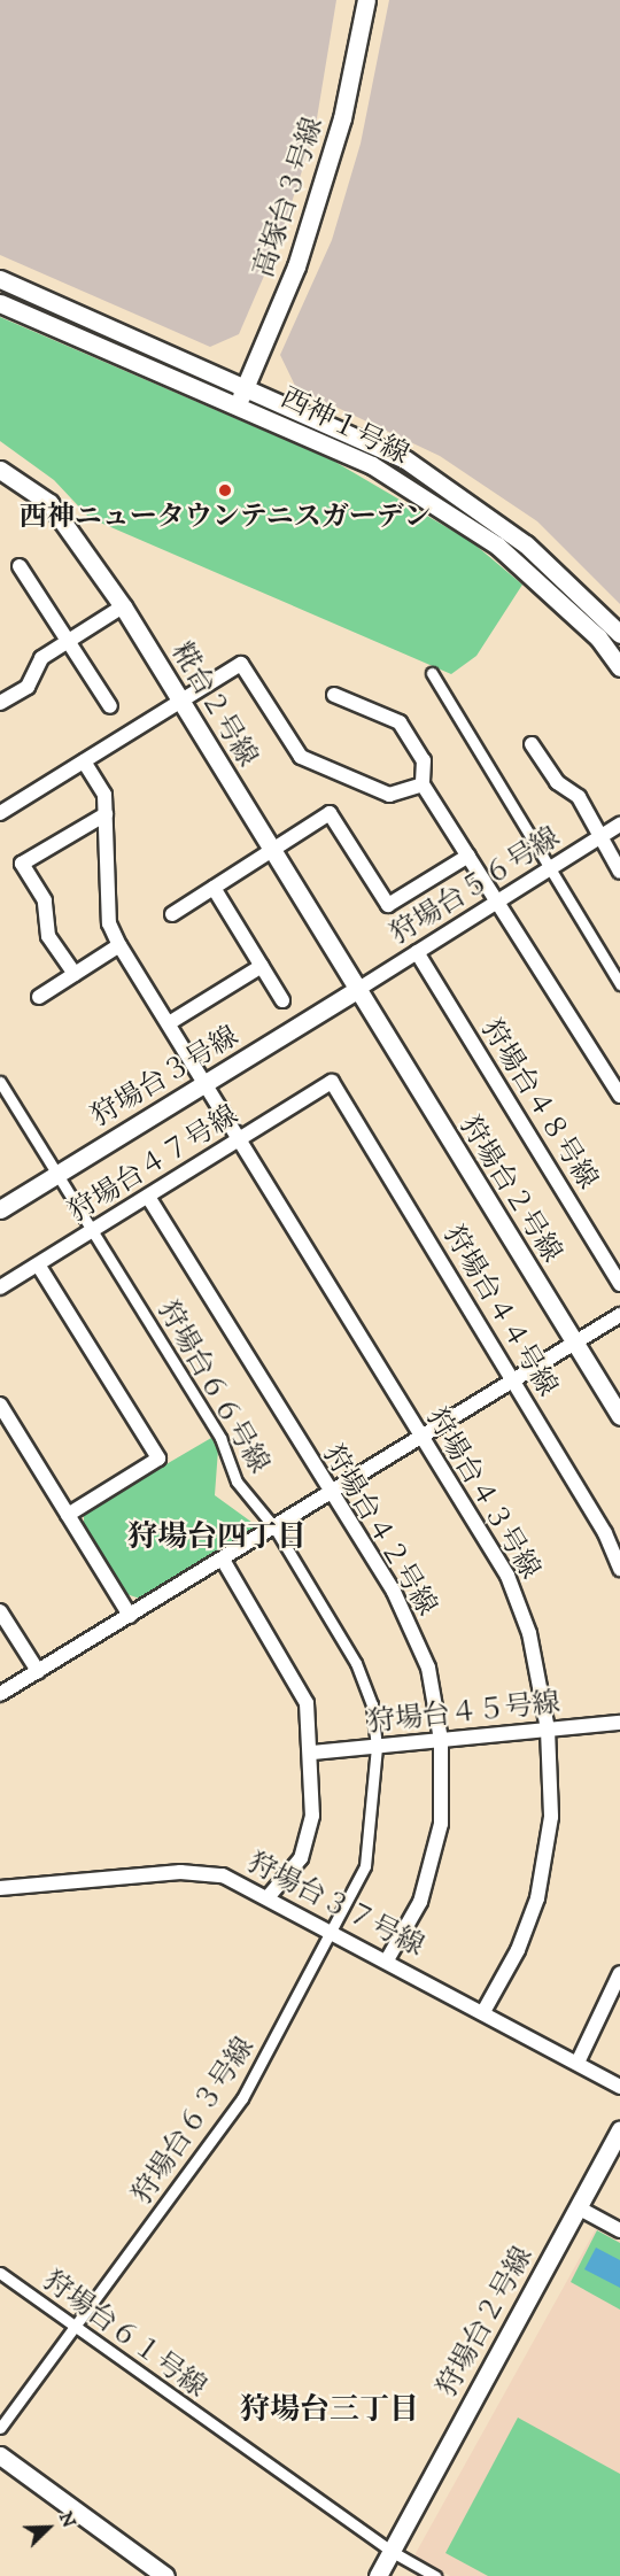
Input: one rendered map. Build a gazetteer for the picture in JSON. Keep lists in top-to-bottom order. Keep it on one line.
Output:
{"streets":{"street":["高塚台３号線","西神１号線","糀台２号線","狩場台５６号線","狩場台３号線","狩場台４８号線","狩場台４７号線","狩場台２号線","狩場台４４号線","狩場台６６号線","狩場台４３号線","狩場台４２号線","狩場台４５号線","狩場台３７号線","狩場台６３号線","狩場台６１号線"]},"crossings":[["高塚台３号線","西神１号線"],["糀台２号線","狩場台５６号線"],["糀台２号線","狩場台３号線"],["糀台２号線","狩場台２号線"],["狩場台５６号線","狩場台３号線"],["狩場台５６号線","狩場台４８号線"],["狩場台５６号線","狩場台２号線"],["狩場台３号線","狩場台２号線"],["狩場台３号線","狩場台６６号線"],["狩場台３号線","狩場台４３号線"],["狩場台４７号線","狩場台４４号線"],["狩場台４７号線","狩場台６６号線"],["狩場台４７号線","狩場台４３号線"],["狩場台４７号線","狩場台４２号線"],["狩場台２号線","狩場台６１号線"],["狩場台６６号線","狩場台４５号線"],["狩場台６６号線","狩場台６３号線"],["狩場台４３号線","狩場台４５号線"],["狩場台４３号線","狩場台３７号線"],["狩場台４２号線","狩場台４５号線"],["狩場台４２号線","狩場台３７号線"],["狩場台４５号線","狩場台６３号線"],["狩場台３７号線","狩場台６３号線"],["狩場台６３号線","狩場台６１号線"]],"districts":["狩場台四丁目","狩場台三丁目"],"places":["西神ニュータウンテニスガーデン"],"north":"top right"}
